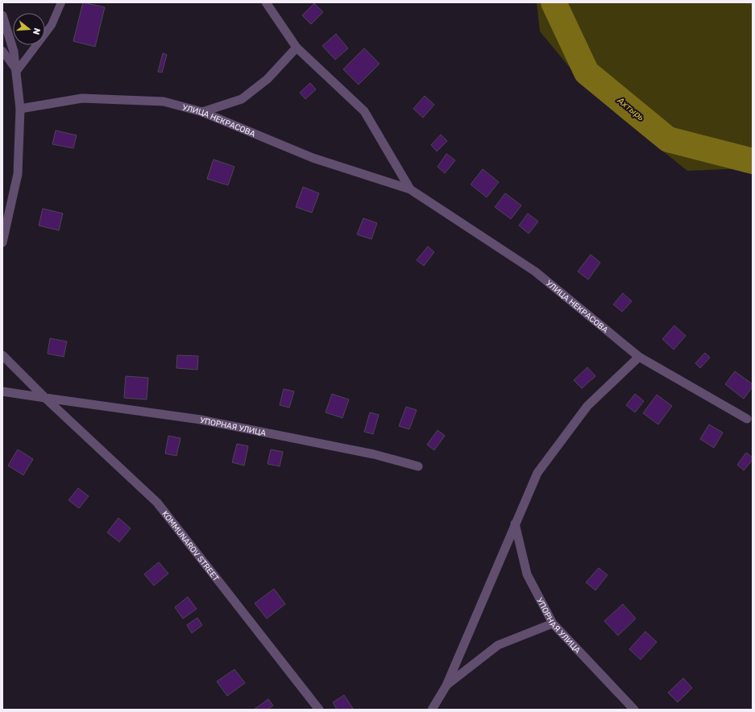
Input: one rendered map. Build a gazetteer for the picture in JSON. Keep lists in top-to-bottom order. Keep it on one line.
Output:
{"streets":{"street":["УЛИЦА НЕКРАСОВА","УПОРНАЯ УЛИЦА","KOMMUNAROV STREET"]},"crossings":[["УПОРНАЯ УЛИЦА","KOMMUNAROV STREET"]],"water":["Ахтырь"],"north":"right"}
